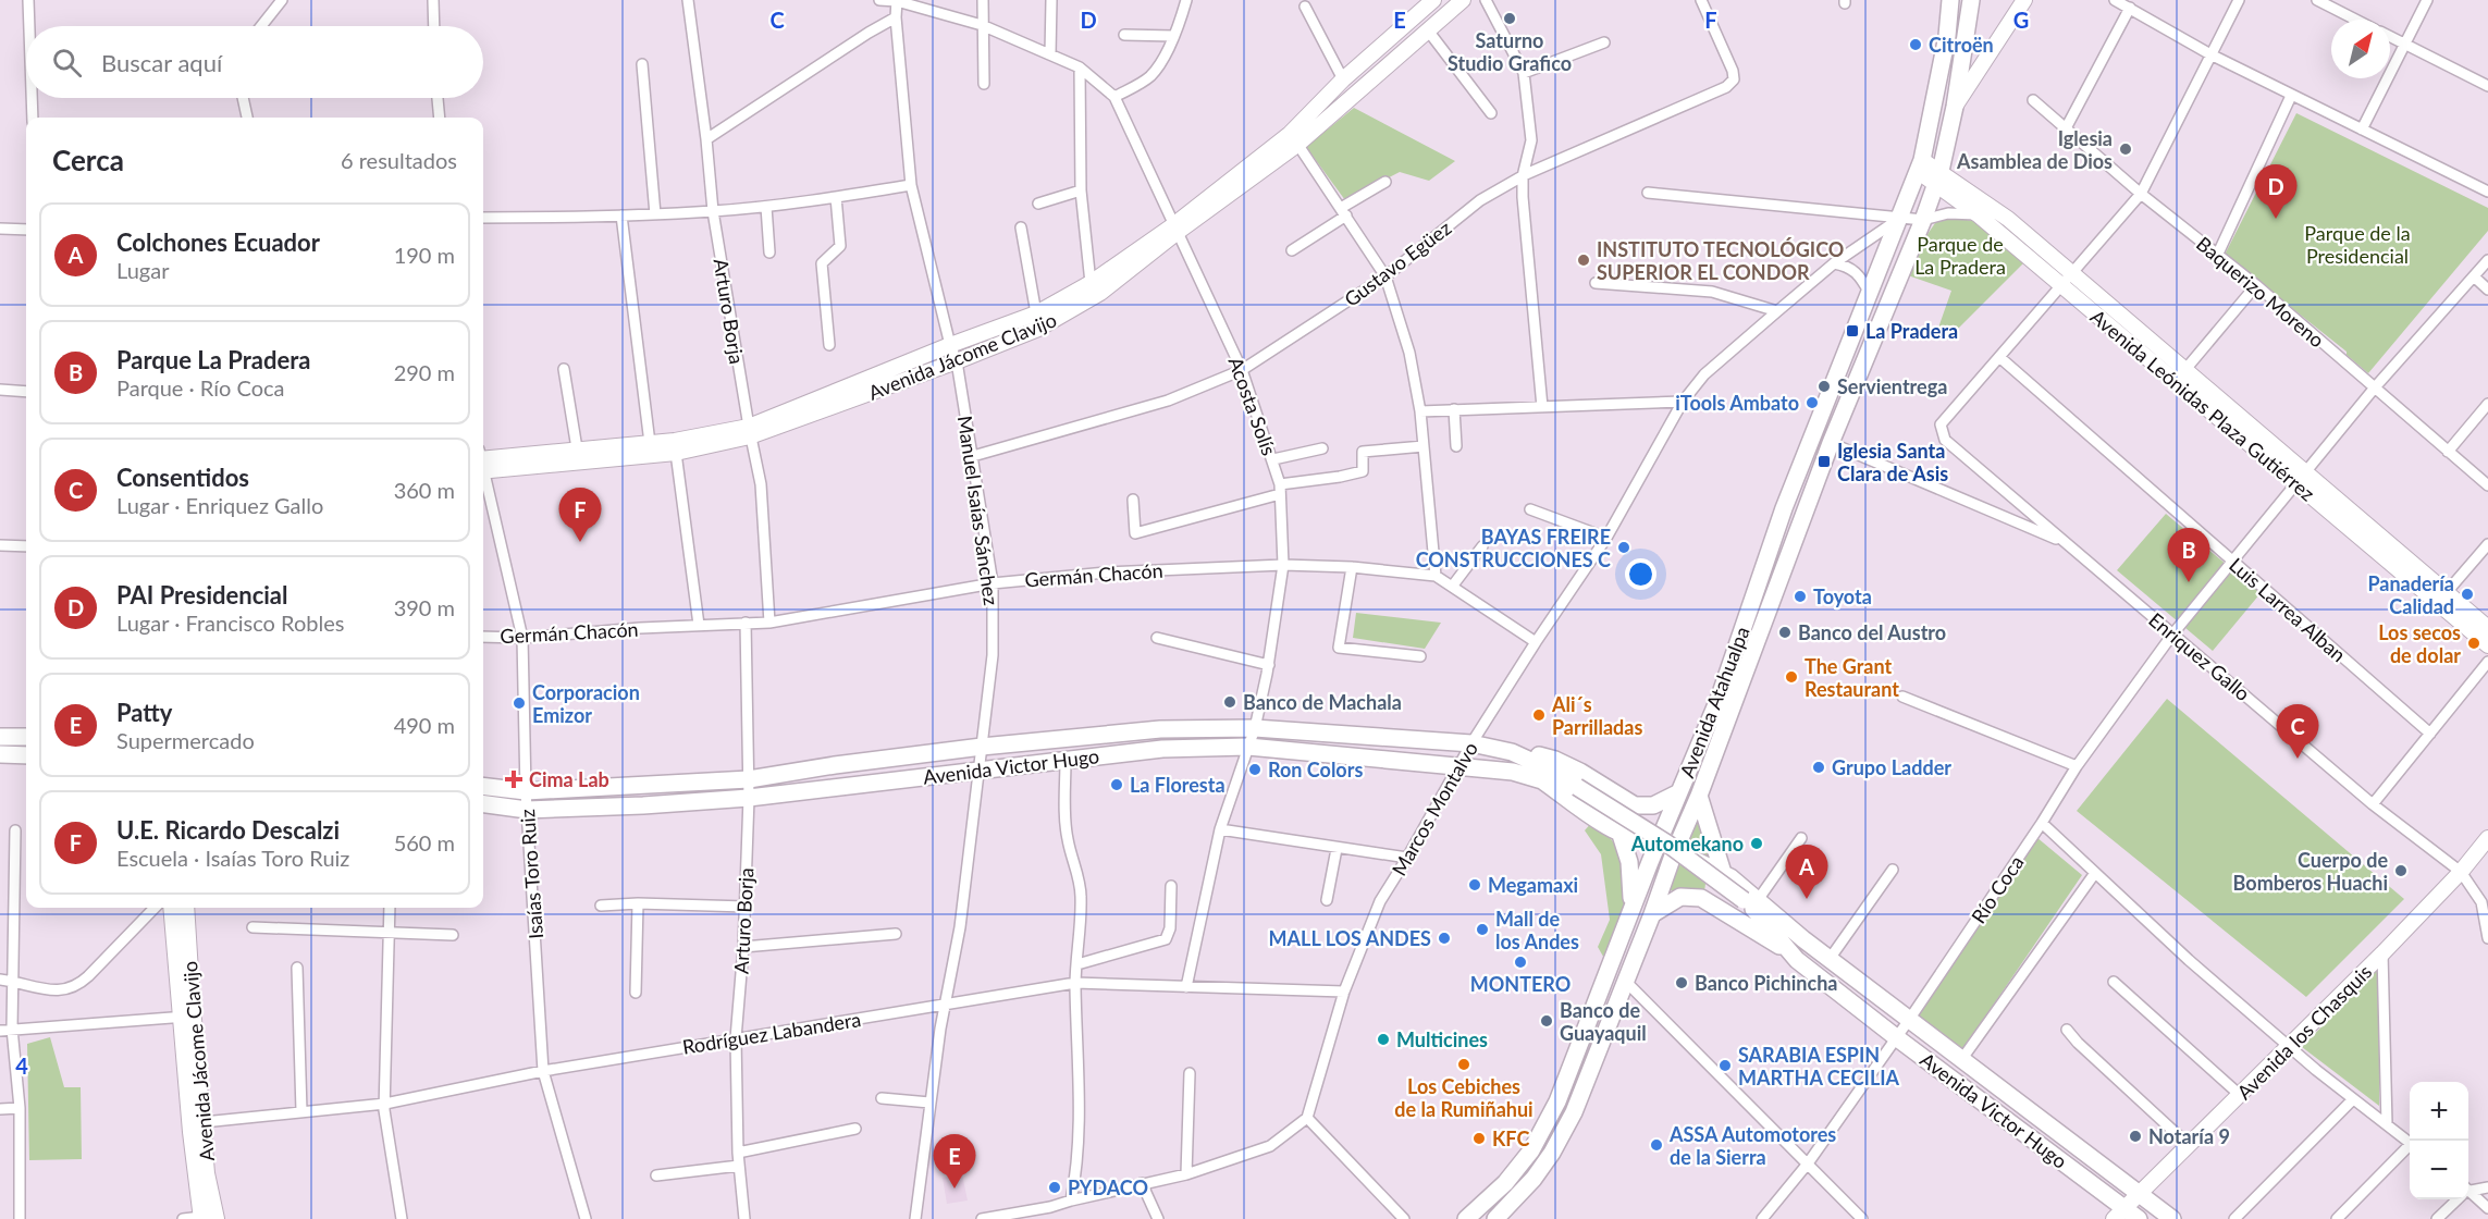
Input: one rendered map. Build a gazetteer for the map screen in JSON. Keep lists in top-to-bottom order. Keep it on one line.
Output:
{"streets":{"main road":["Avenida Atahualpa","Avenida Victor Hugo"],"street":["Gustavo Egüez","Baquerizo Moreno","Arturo Borja","Avenida Jácome Clavijo","Avenida Leónidas Plaza Gutiérrez","Acosta Solís","Manuel Isaías Sánchez","Germán Chacón","Luis Larrea Alban","Enriquez Gallo","Marcos Montalvo","Isaías Toro Ruiz","Río Coca","Avenida los Chasquis","Rodríguez Labandera"]},"crossings":[["Gustavo Egüez","Acosta Solís"],["Gustavo Egüez","Manuel Isaías Sánchez"],["Baquerizo Moreno","Río Coca"],["Arturo Borja","Avenida Jácome Clavijo"],["Arturo Borja","Germán Chacón"],["Arturo Borja","Avenida Victor Hugo"],["Arturo Borja","Rodríguez Labandera"],["Avenida Jácome Clavijo","Acosta Solís"],["Avenida Jácome Clavijo","Manuel Isaías Sánchez"],["Avenida Jácome Clavijo","Rodríguez Labandera"],["Avenida Leónidas Plaza Gutiérrez","Avenida Atahualpa"],["Avenida Leónidas Plaza Gutiérrez","Río Coca"],["Acosta Solís","Manuel Isaías Sánchez"],["Acosta Solís","Germán Chacón"],["Acosta Solís","Avenida Victor Hugo"],["Acosta Solís","Rodríguez Labandera"],["Manuel Isaías Sánchez","Germán Chacón"],["Manuel Isaías Sánchez","Avenida Victor Hugo"],["Manuel Isaías Sánchez","Rodríguez Labandera"],["Germán Chacón","Marcos Montalvo"],["Germán Chacón","Isaías Toro Ruiz"],["Luis Larrea Alban","Enriquez Gallo"],["Luis Larrea Alban","Río Coca"],["Enriquez Gallo","Río Coca"],["Enriquez Gallo","Avenida los Chasquis"],["Avenida Atahualpa","Avenida Victor Hugo"],["Avenida Atahualpa","Marcos Montalvo"],["Avenida Victor Hugo","Marcos Montalvo"],["Avenida Victor Hugo","Isaías Toro Ruiz"],["Avenida Victor Hugo","Río Coca"],["Avenida Victor Hugo","Avenida los Chasquis"],["Marcos Montalvo","Rodríguez Labandera"],["Isaías Toro Ruiz","Rodríguez Labandera"]],"parks":["Parque de la Presidencial","Parque de La Pradera"],"places":{"other":["Saturno Studio Grafico","Citroën","Iglesia Asamblea de Dios","INSTITUTO TECNOLÓGICO SUPERIOR EL CONDOR","Servientrega","iTools Ambato","BAYAS FREIRE CONSTRUCCIONES C","Panadería Calidad","Toyota","Banco del Austro","Los secos de dolar","The Grant Restaurant","Banco de Machala","Corporacion Emizor","Ali´s Parrilladas","Grupo Ladder","Ron Colors","La Floresta","Automekano","Cuerpo de Bomberos Huachi","Megamaxi","Mall de los Andes","MALL LOS ANDES","MONTERO","Banco Pichincha","Banco de Guayaquil","Multicines","Los Cebiches de la Rumiñahui","SARABIA ESPIN MARTHA CECILIA","Notaría 9","KFC","ASSA Automotores de la Sierra","PYDACO"],"transit":["La Pradera","Iglesia Santa Clara de Asis"],"health":["Cima Lab"]},"north":"top right","page":{"search":"Buscar aquí","heading":["Cerca","6 resultados"],"pins":["D","F","B","C","A","E"],"list":[{"mark":"A","name":"Colchones Ecuador","note":"Lugar","value":"190 m"},{"mark":"B","name":"Parque La Pradera","note":"Parque · Río Coca","value":"290 m"},{"mark":"C","name":"Consentidos","note":"Lugar · Enriquez Gallo","value":"360 m"},{"mark":"D","name":"PAI Presidencial","note":"Lugar · Francisco Robles","value":"390 m"},{"mark":"E","name":"Patty","note":"Supermercado","value":"490 m"},{"mark":"F","name":"U.E. Ricardo Descalzi","note":"Escuela · Isaías Toro Ruiz","value":"560 m"}],"map_buttons":["+","−"]},"grid":{"columns":["C","D","E","F","G"],"rows":["4"]}}
